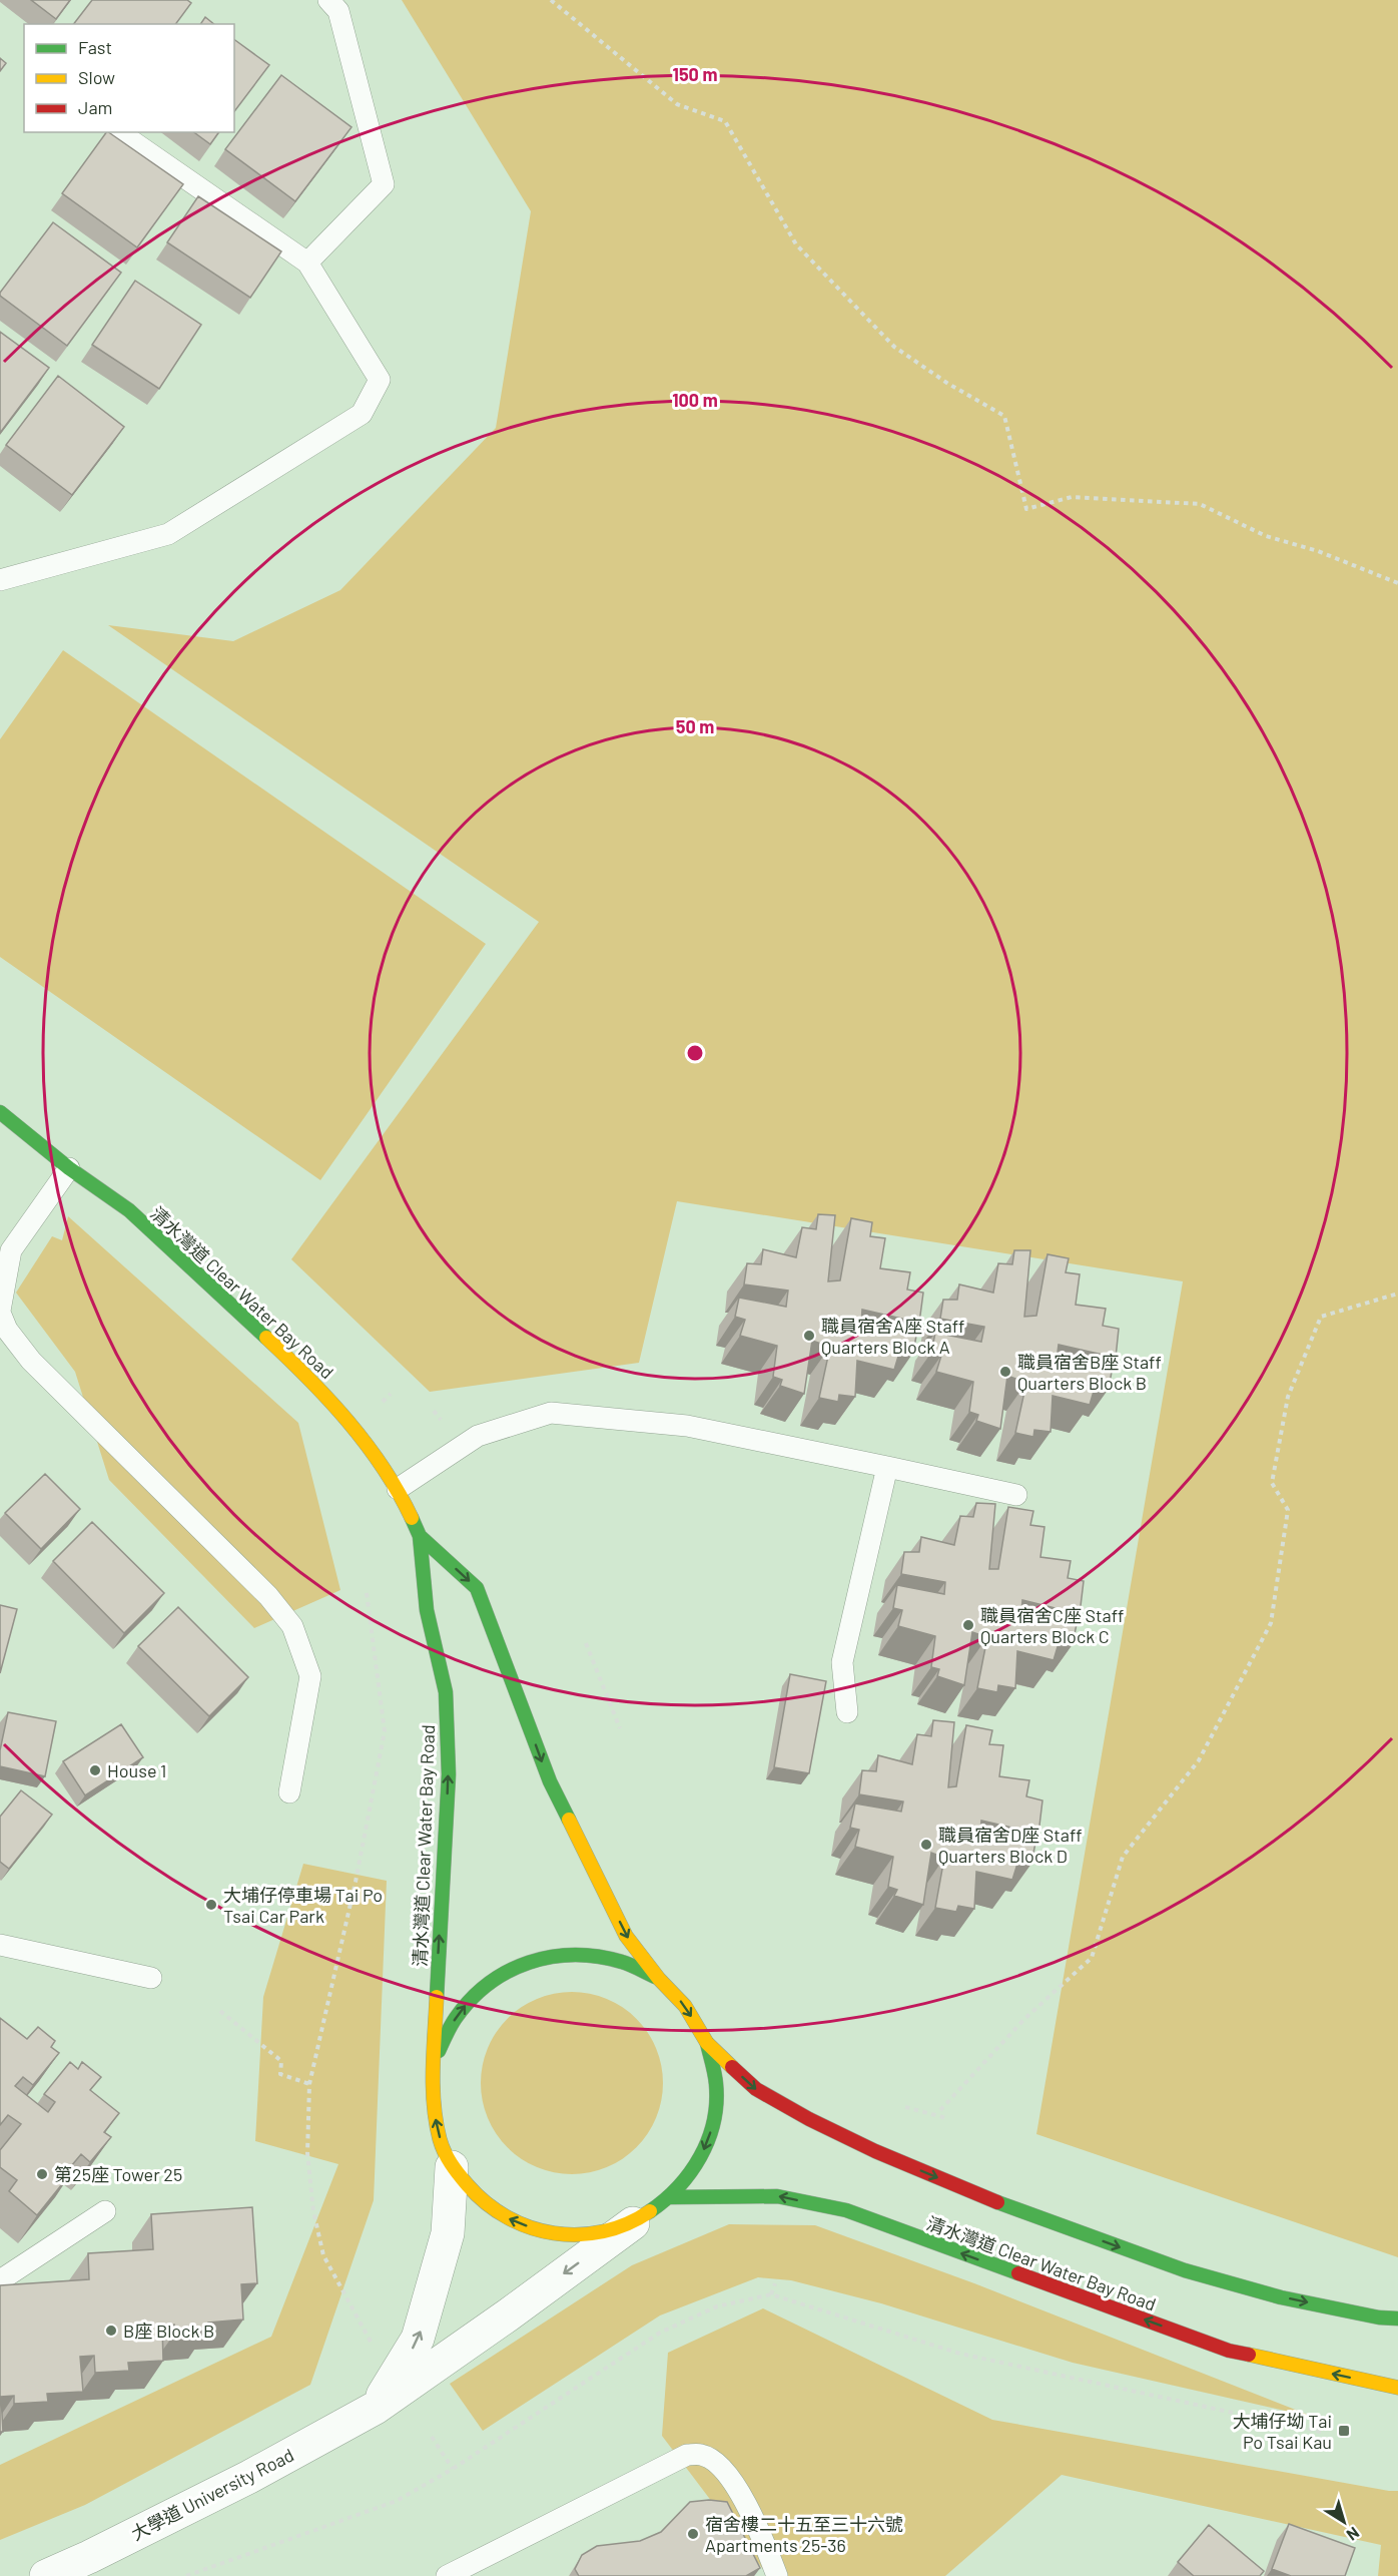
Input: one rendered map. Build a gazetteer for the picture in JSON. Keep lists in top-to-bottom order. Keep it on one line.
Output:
{"streets":{"main road":["清水灣道 Clear Water Bay Road"],"street":["大學道 University Road"]},"crossings":[["清水灣道 Clear Water Bay Road","大學道 University Road"]],"places":{"other":["職員宿舍A座 Staff Quarters Block A","職員宿舍B座 Staff Quarters Block B","職員宿舍C座 Staff Quarters Block C","House 1","職員宿舍D座 Staff Quarters Block D","大埔仔停車場 Tai Po Tsai Car Park","第25座 Tower 25","B座 Block B","宿舍樓二十五至三十六號 Apartments 25-36"],"transit":["大埔仔坳 Tai Po Tsai Kau"]},"legend":["Fast","Slow","Jam"],"north":"bottom right","rings":["150 m","100 m","50 m"]}
